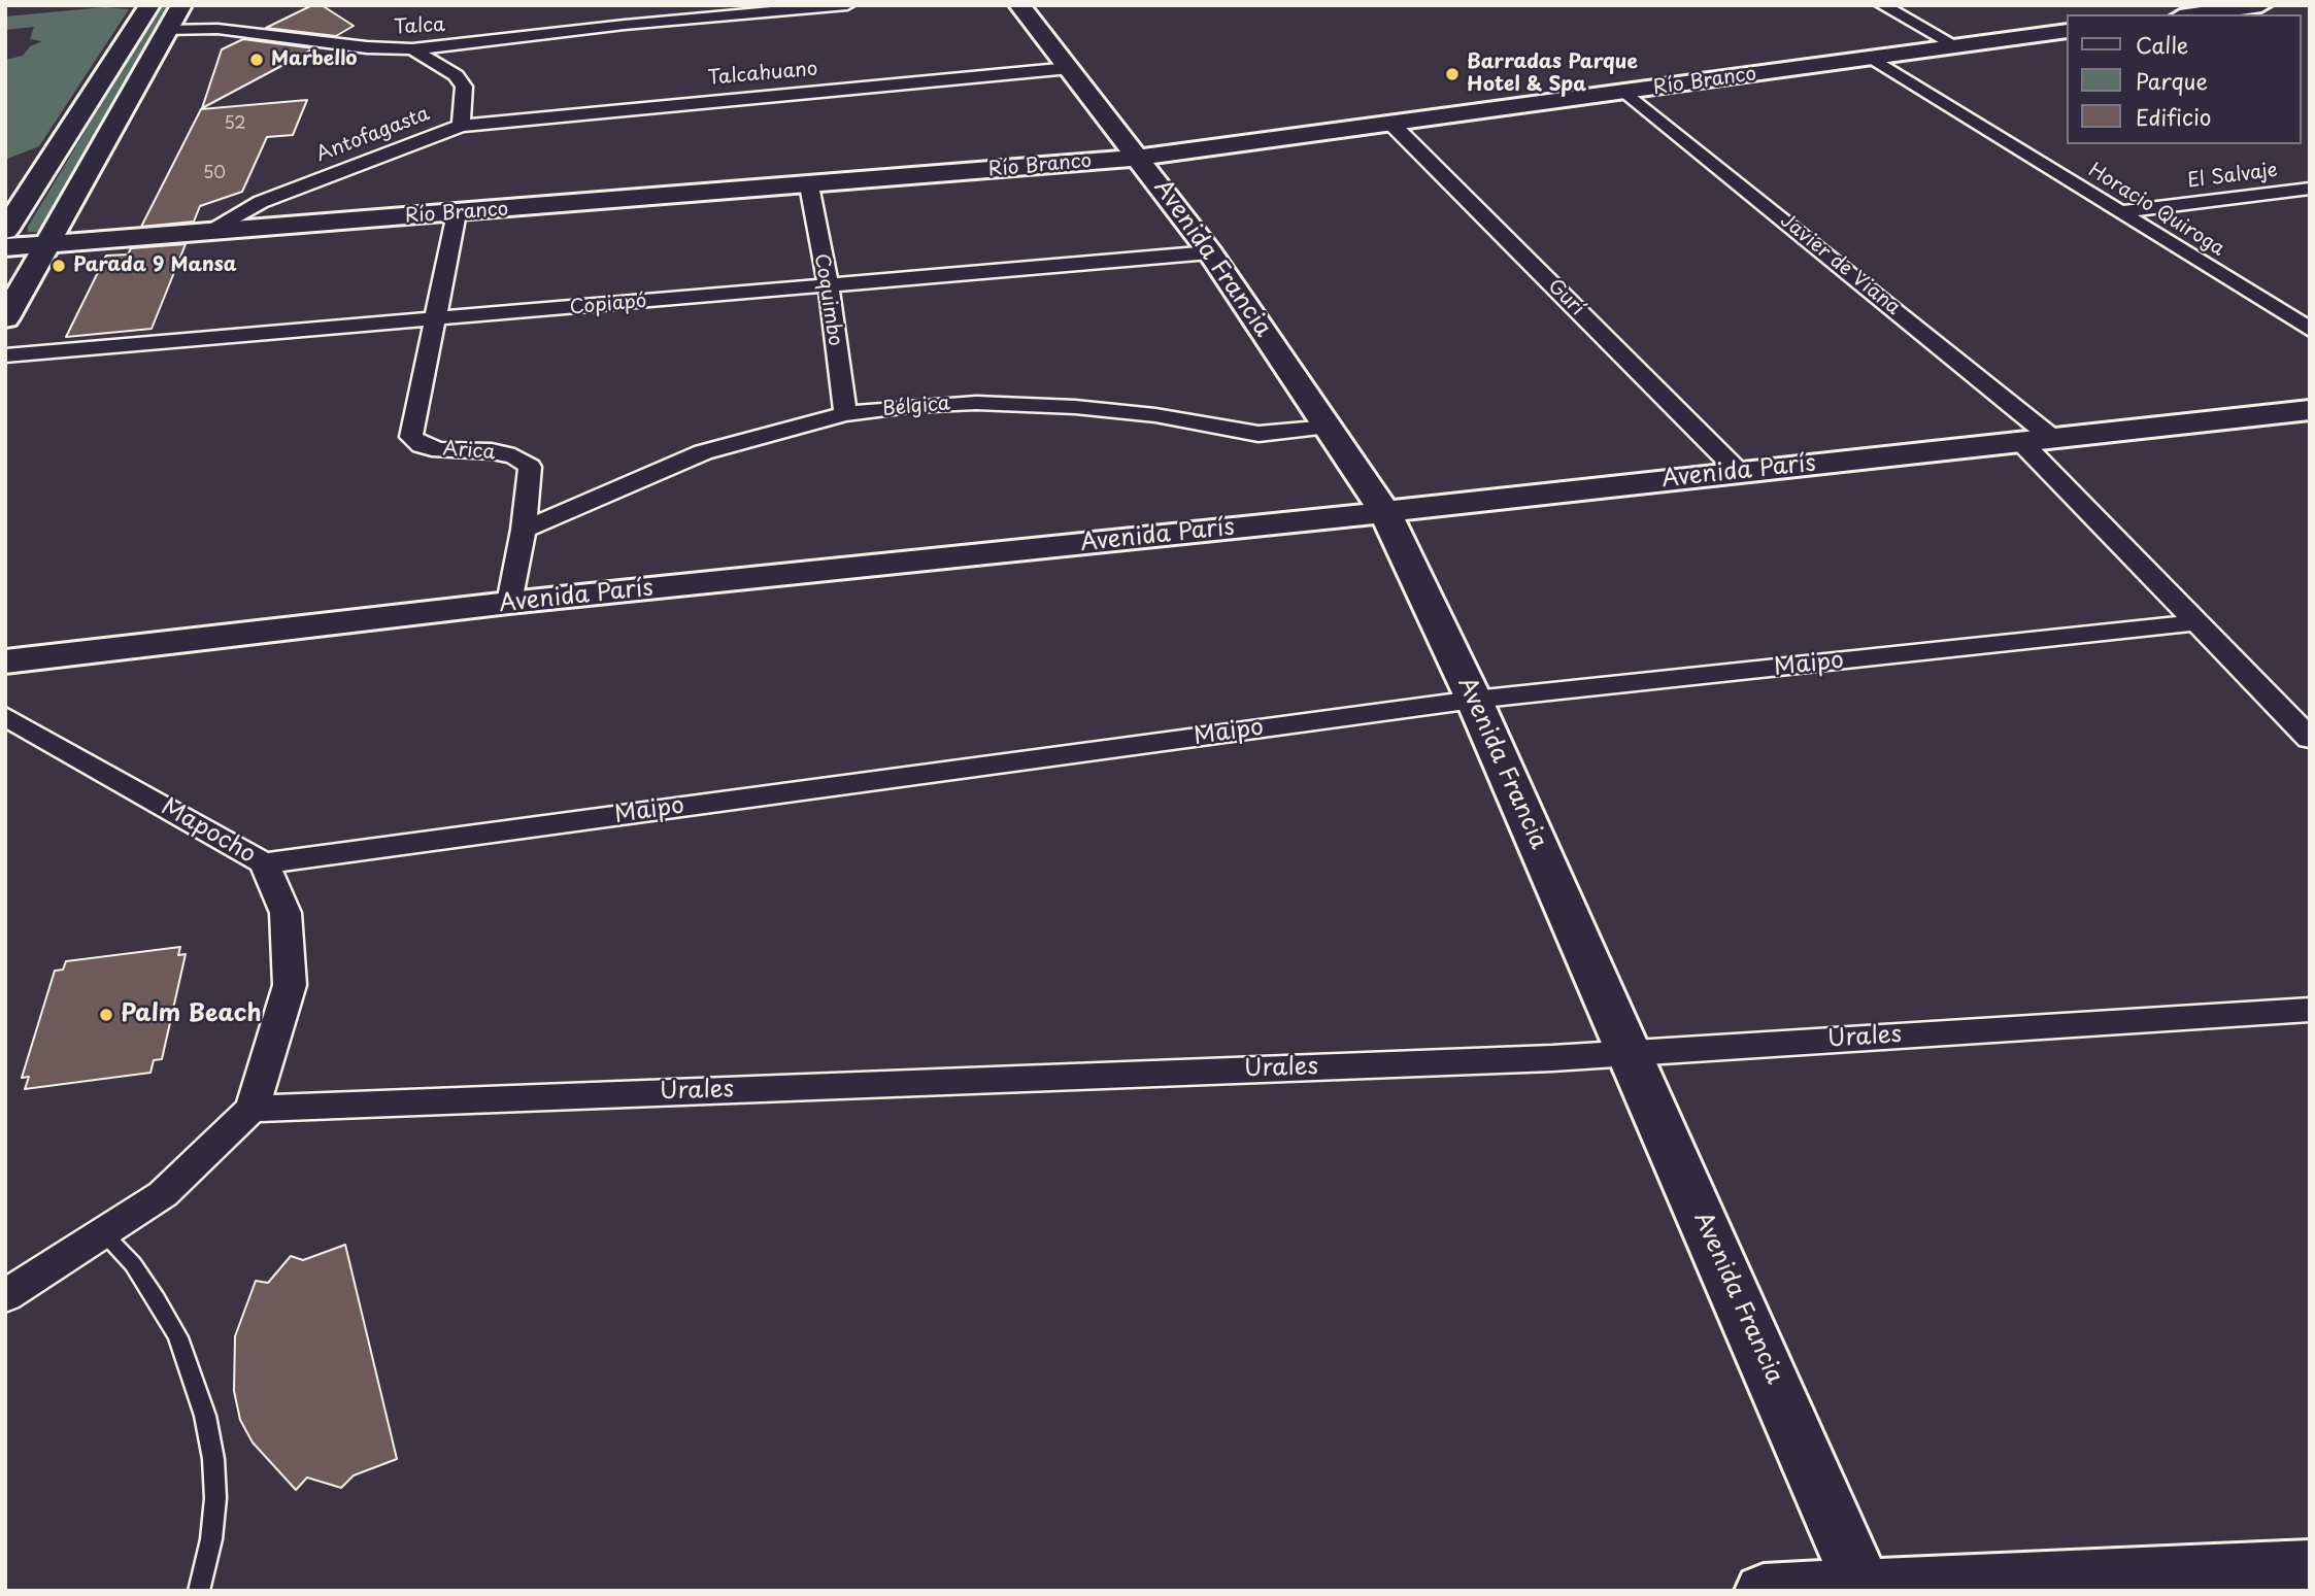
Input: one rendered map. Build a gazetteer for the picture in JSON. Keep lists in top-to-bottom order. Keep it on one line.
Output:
{"streets":{"street":["Talca","Talcahuano","Río Branco","Antofagasta","El Salvaje","Horacio Quiroga","Avenida Francia","Javier de Viana","Gurí","Coquimbo","Copiapó","Bélgica","Arica","Avenida París","Maipo","Mapocho","Urales"]},"crossings":[["Talca","Antofagasta"],["Talcahuano","Antofagasta"],["Talcahuano","Avenida Francia"],["Río Branco","Antofagasta"],["Río Branco","Horacio Quiroga"],["Río Branco","Avenida Francia"],["Río Branco","Javier de Viana"],["Río Branco","Gurí"],["Río Branco","Coquimbo"],["Río Branco","Arica"],["El Salvaje","Horacio Quiroga"],["Avenida Francia","Copiapó"],["Avenida Francia","Bélgica"],["Avenida Francia","Avenida París"],["Avenida Francia","Maipo"],["Avenida Francia","Urales"],["Javier de Viana","Avenida París"],["Javier de Viana","Maipo"],["Gurí","Avenida París"],["Coquimbo","Copiapó"],["Coquimbo","Bélgica"],["Copiapó","Arica"],["Bélgica","Arica"],["Arica","Avenida París"],["Maipo","Mapocho"],["Mapocho","Urales"]],"places":["Marbello","Barradas Parque Hotel & Spa","Parada 9 Mansa","Palm Beach"],"house_numbers":["52","50"],"legend":["Calle","Parque","Edificio"]}
